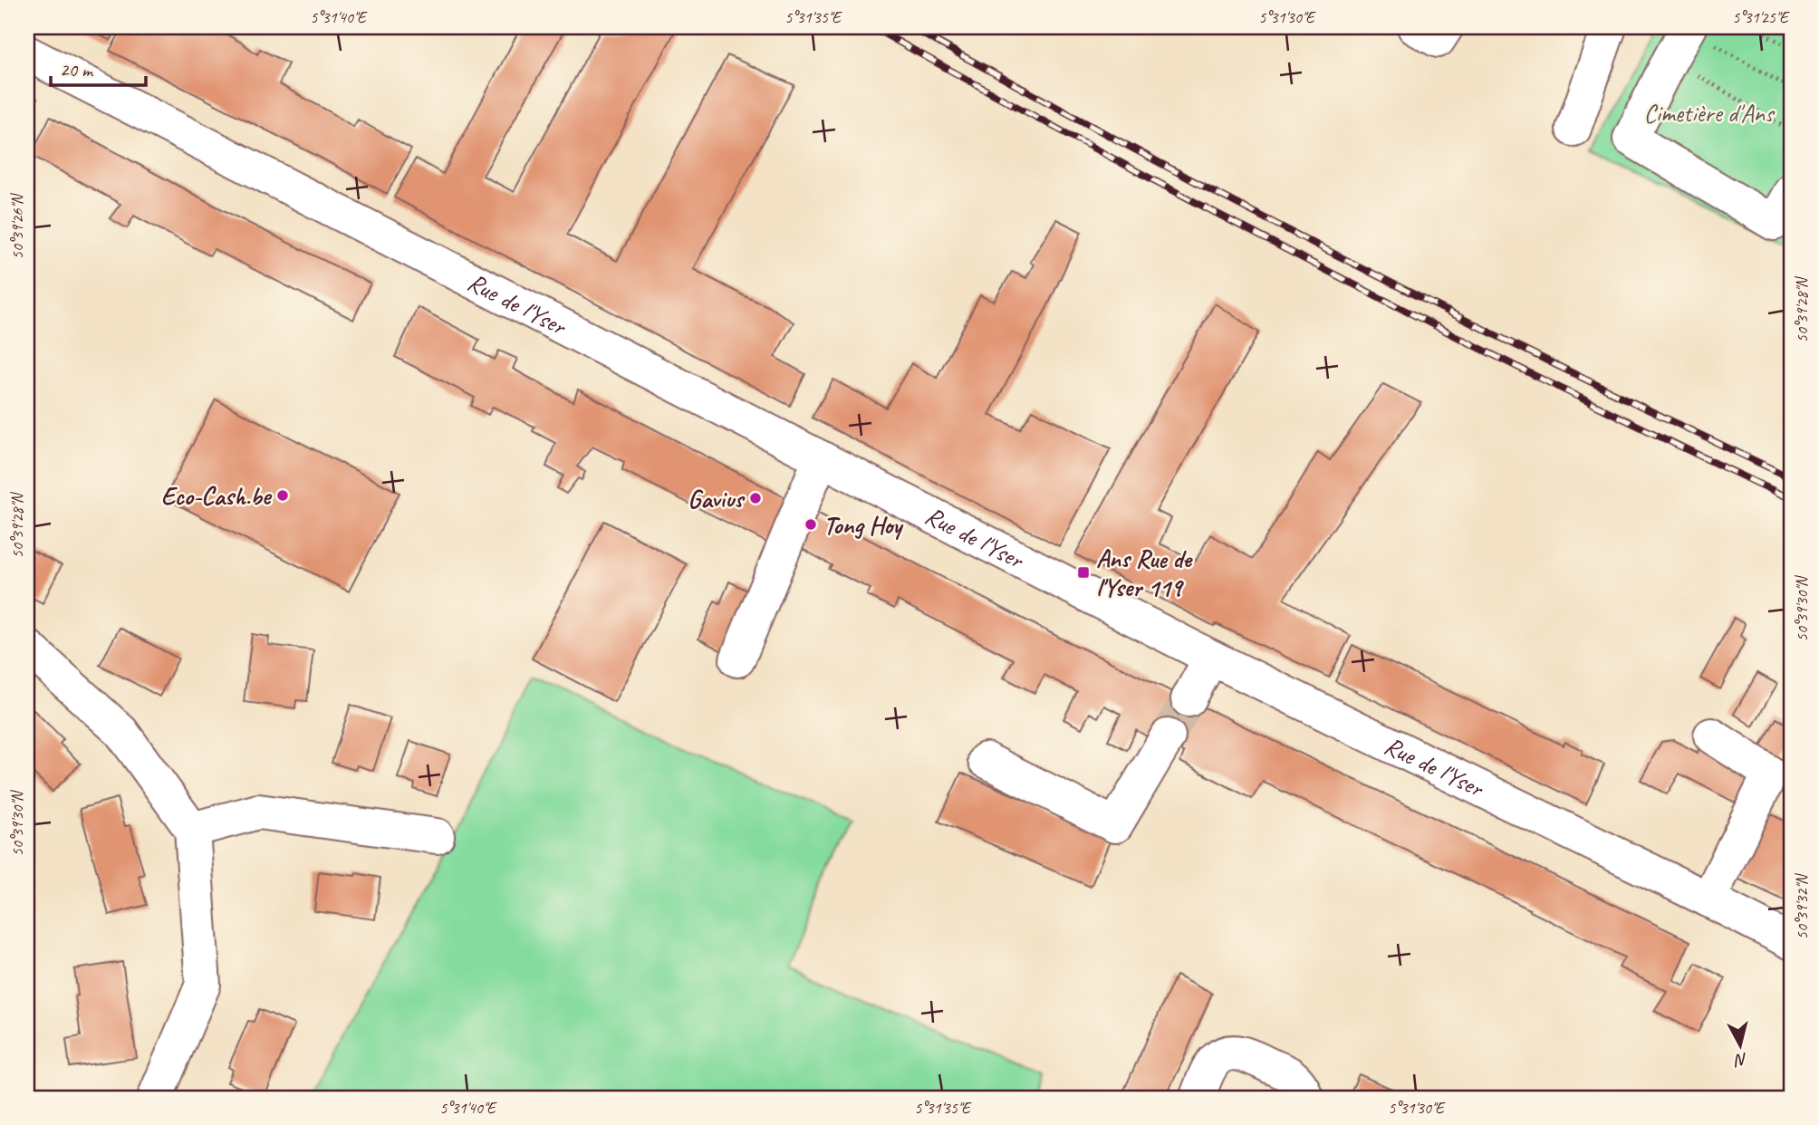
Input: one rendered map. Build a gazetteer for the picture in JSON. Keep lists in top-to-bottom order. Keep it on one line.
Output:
{"streets":{"main road":["Rue de l'Yser"]},"parks":["Cimetière d'Ans"],"places":{"other":["Eco-Cash.be","Gavius","Tong Hoy"],"transit":["Ans Rue de l'Yser 119"]},"scale_bar":"20 m","north":"bottom","coordinates":["5°31'40\"E","5°31'35\"E","5°31'30\"E","5°31'25\"E","50°39'26\"N","50°39'28\"N","50°39'30\"N","50°39'32\"N"]}
